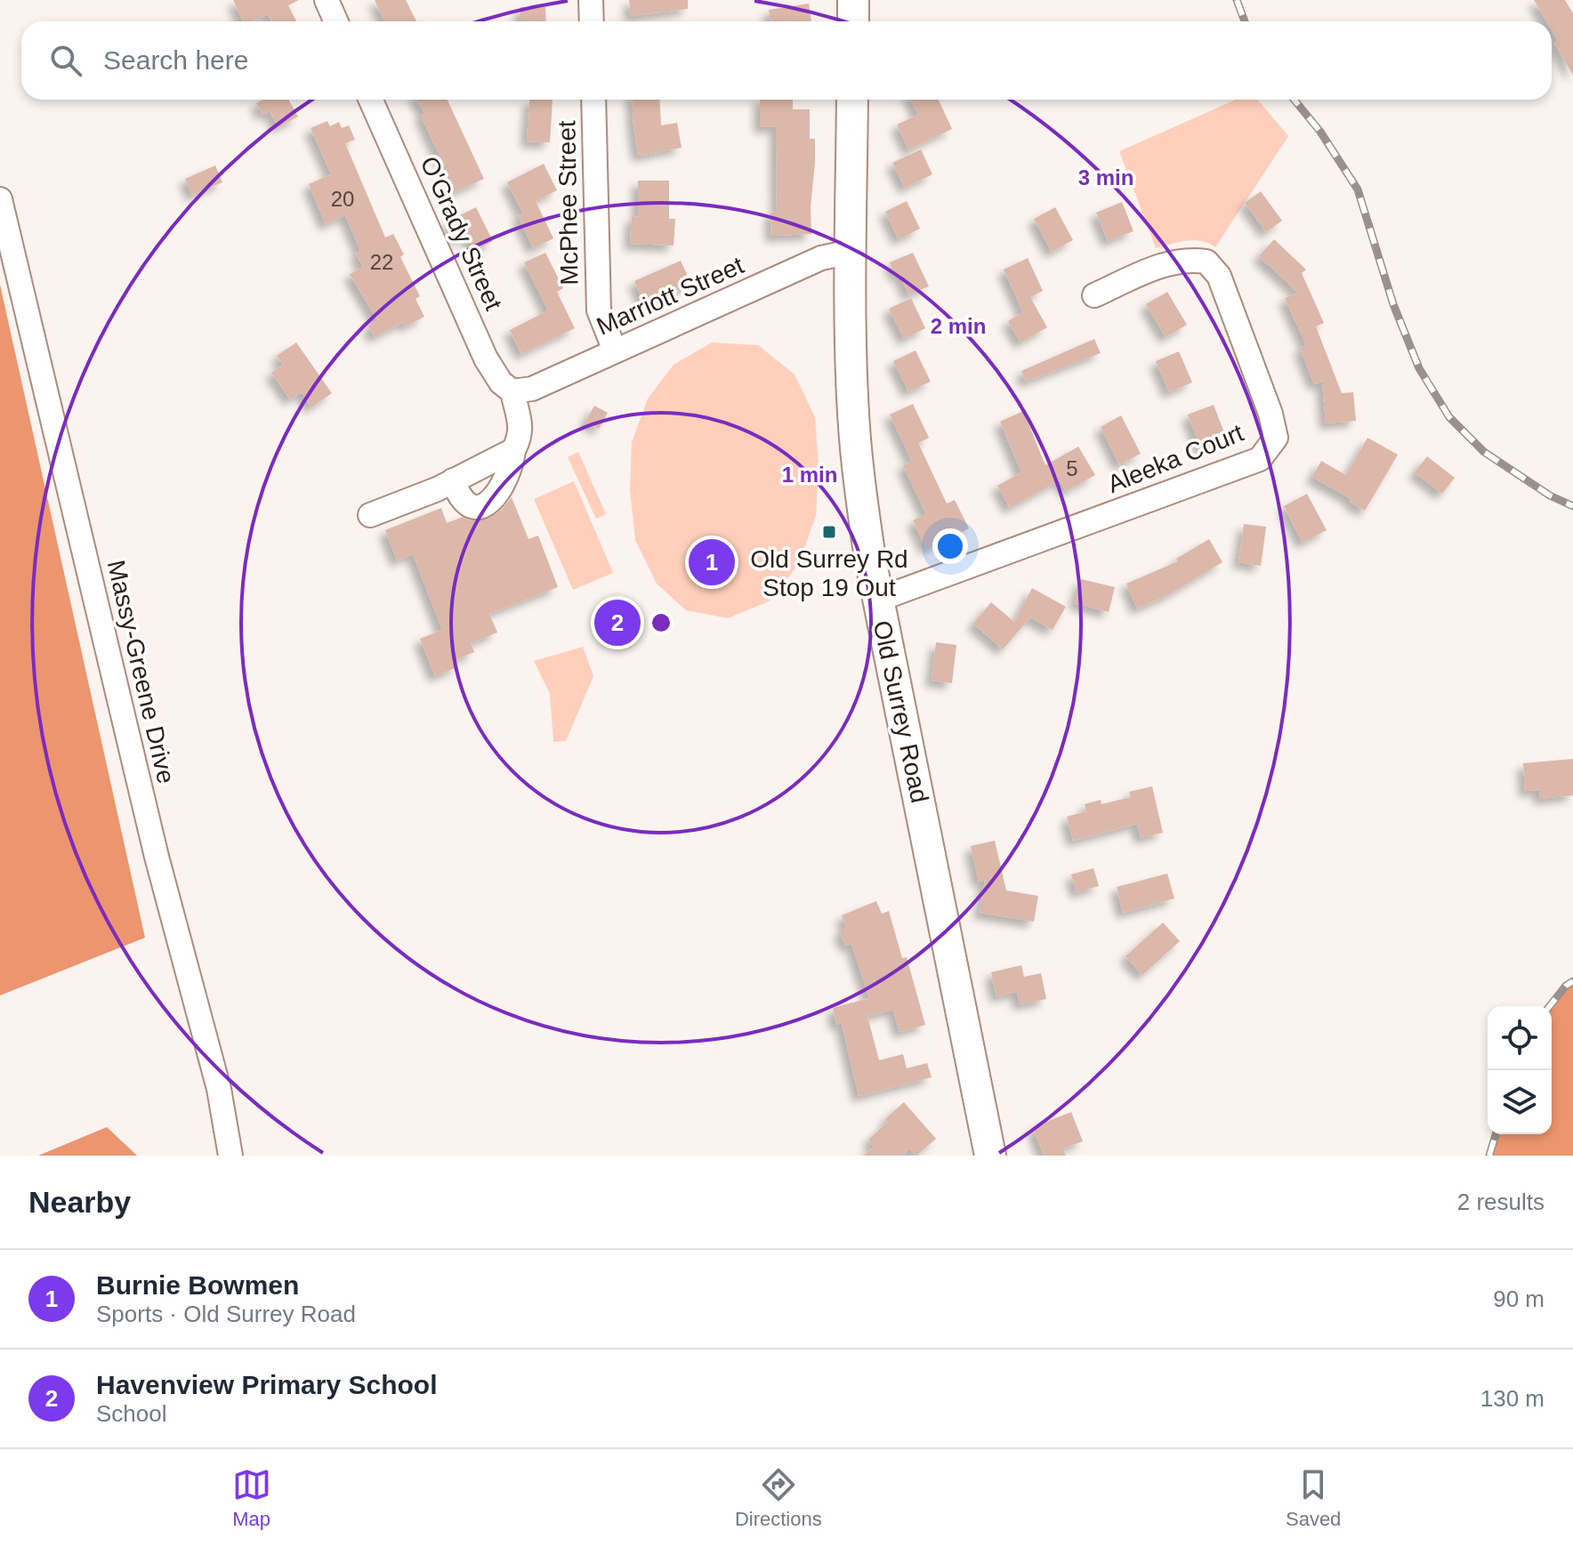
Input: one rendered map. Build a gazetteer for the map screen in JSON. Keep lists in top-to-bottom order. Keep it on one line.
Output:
{"streets":{"main road":["Old Surrey Road"],"street":["McPhee Street","O'Grady Street","Marriott Street","Aleeka Court","Massy-Greene Drive"]},"crossings":[["McPhee Street","Marriott Street"],["O'Grady Street","Marriott Street"],["Marriott Street","Old Surrey Road"],["Aleeka Court","Old Surrey Road"]],"places":{"transit":["Old Surrey Rd Stop 19 Out"]},"house_numbers":["20","22","5"],"page":{"search":"Search here","pins":["1","2"],"heading":["Nearby","2 results"],"list":[{"mark":"1","name":"Burnie Bowmen","note":"Sports · Old Surrey Road","value":"90 m"},{"mark":"2","name":"Havenview Primary School","note":"School","value":"130 m"}],"nav":["Map","Directions","Saved"]},"rings":["3 min","2 min","1 min"]}
